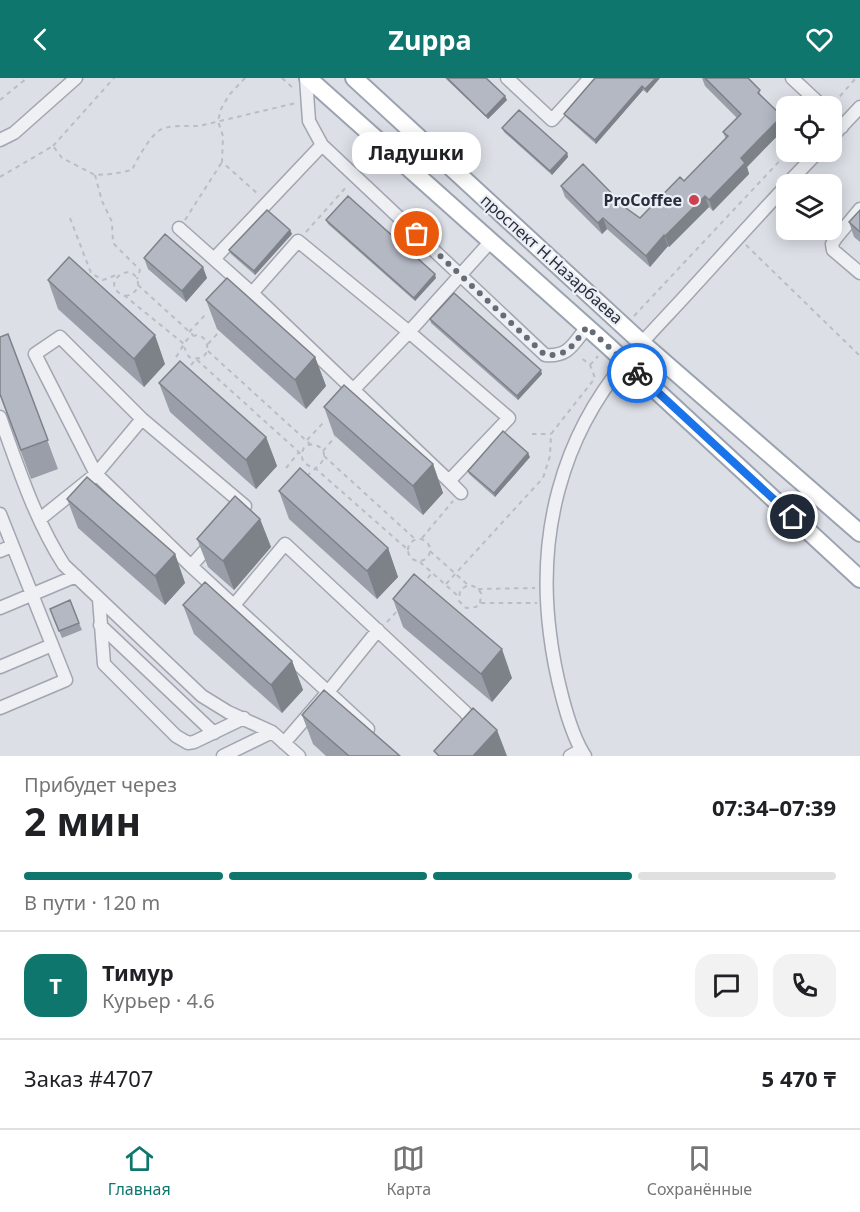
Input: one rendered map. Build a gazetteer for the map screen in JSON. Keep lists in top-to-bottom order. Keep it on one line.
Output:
{"streets":{"main road":["проспект Н.Назарбаева"]},"places":["ProCoffee","Ладушки"],"page":{"header":"Zuppa","bubble":"Ладушки","heading":["2 мин","Прибудет через","07:34–07:39"],"panel":["Тимур","Курьер · 4.6","Заказ #4707","5 470 ₸"],"bar":"В пути · 120 m","round":"Т","tabs":["Главная","Карта","Сохранённые"]}}
